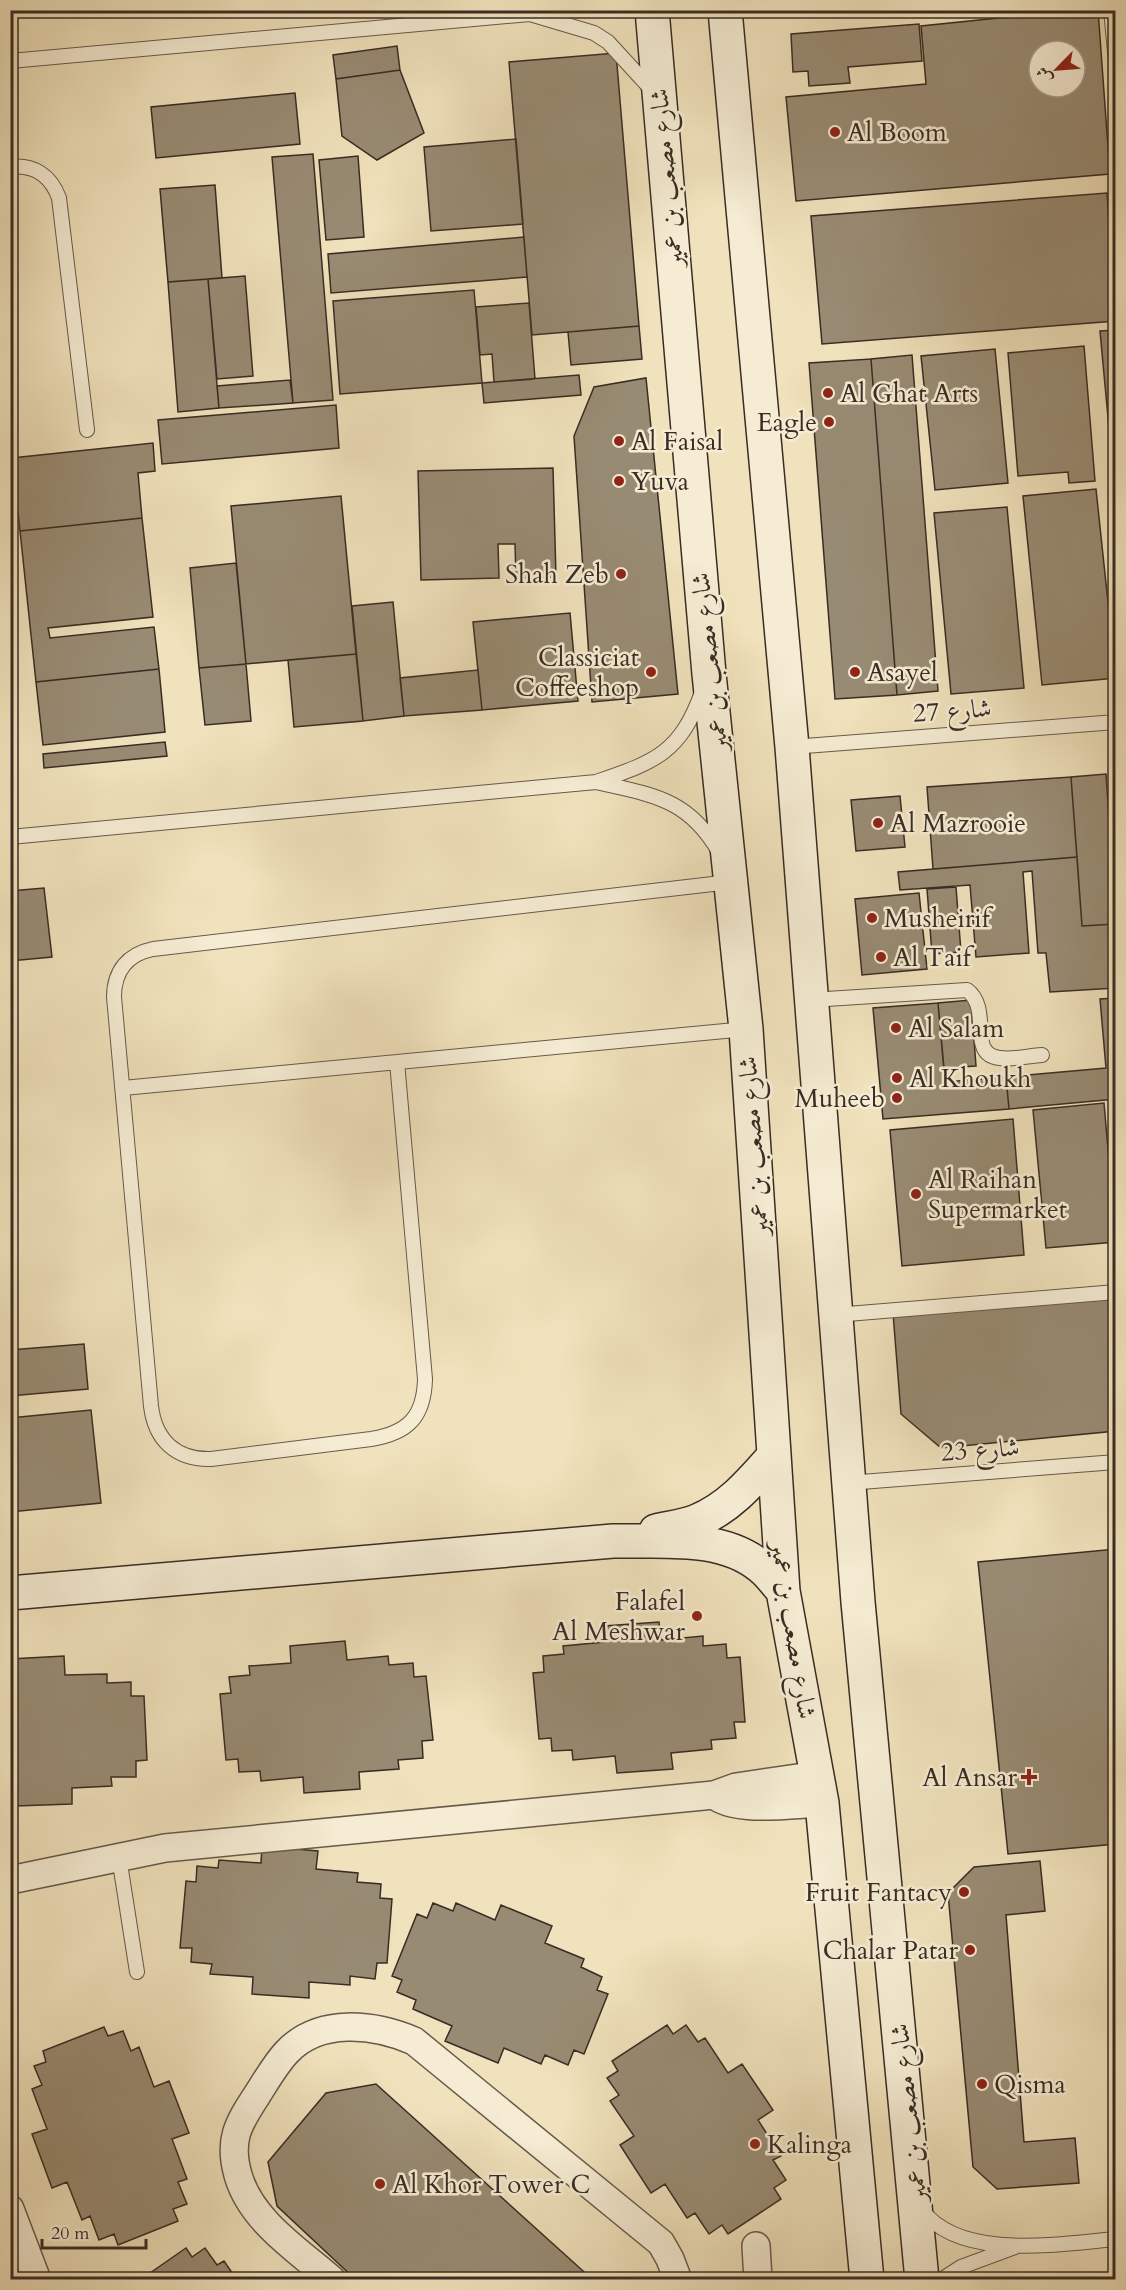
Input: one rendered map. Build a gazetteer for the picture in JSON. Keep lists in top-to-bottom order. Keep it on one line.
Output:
{"streets":{"street":["شارع مصعب بن عمير"],"lane":["شارع 27","شارع 23"]},"crossings":[["شارع مصعب بن عمير","شارع 27"],["شارع مصعب بن عمير","شارع 23"]],"places":{"other":["Al Boom","Al Ghat Arts","Eagle","Al Faisal","Yuva","Shah Zeb","Classiciat Coffeeshop","Asayel","Al Mazrooie","Musheirif","Al Taif","Al Salam","Al Khoukh","Muheeb","Al Raihan Supermarket","Falafel Al Meshwar","Fruit Fantacy","Chalar Patar","Qisma","Kalinga","Al Khor Tower C"],"health":["Al Ansar"]},"scale_bar":"20 m","north":"bottom left"}
